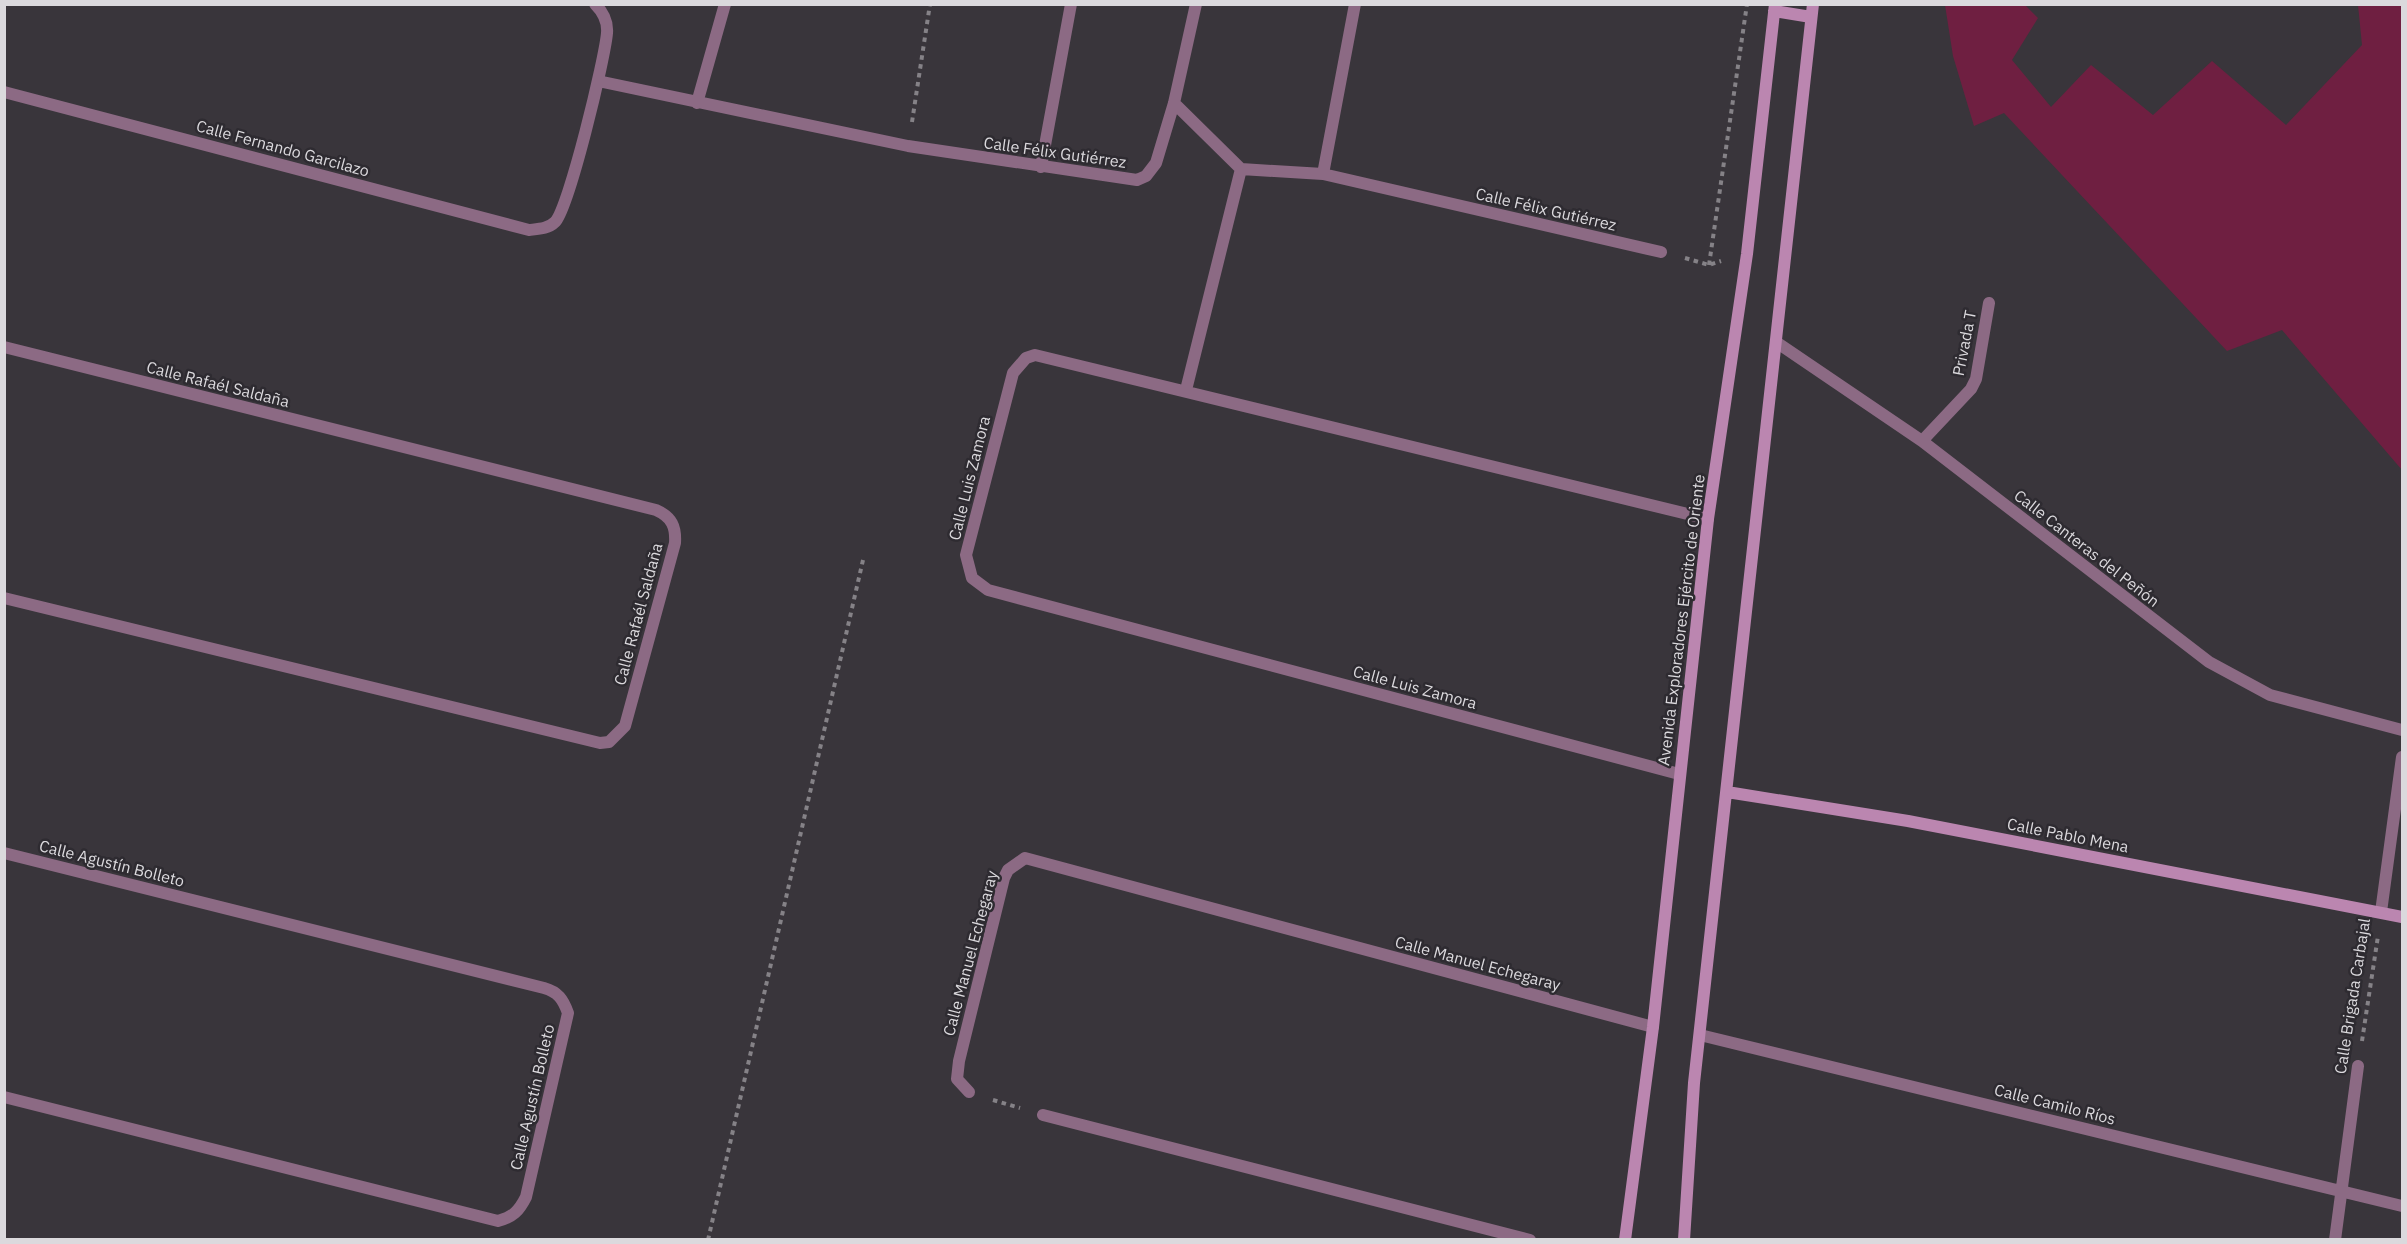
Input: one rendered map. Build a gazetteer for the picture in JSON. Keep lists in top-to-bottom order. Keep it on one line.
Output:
{"streets":{"street":["Calle Fernando Garcilazo","Calle Félix Gutiérrez","Privada T","Calle Rafaél Saldaña","Calle Luis Zamora","Calle Canteras del Peñón","Avenida Exploradores Ejército de Oriente","Calle Pablo Mena","Calle Agustín Bolleto","Calle Manuel Echegaray","Calle Brigada Carbajal","Calle Camilo Ríos"]},"crossings":[["Calle Fernando Garcilazo","Calle Félix Gutiérrez"],["Privada T","Calle Canteras del Peñón"],["Calle Luis Zamora","Avenida Exploradores Ejército de Oriente"],["Avenida Exploradores Ejército de Oriente","Calle Manuel Echegaray"],["Calle Pablo Mena","Calle Brigada Carbajal"],["Calle Brigada Carbajal","Calle Camilo Ríos"]]}
